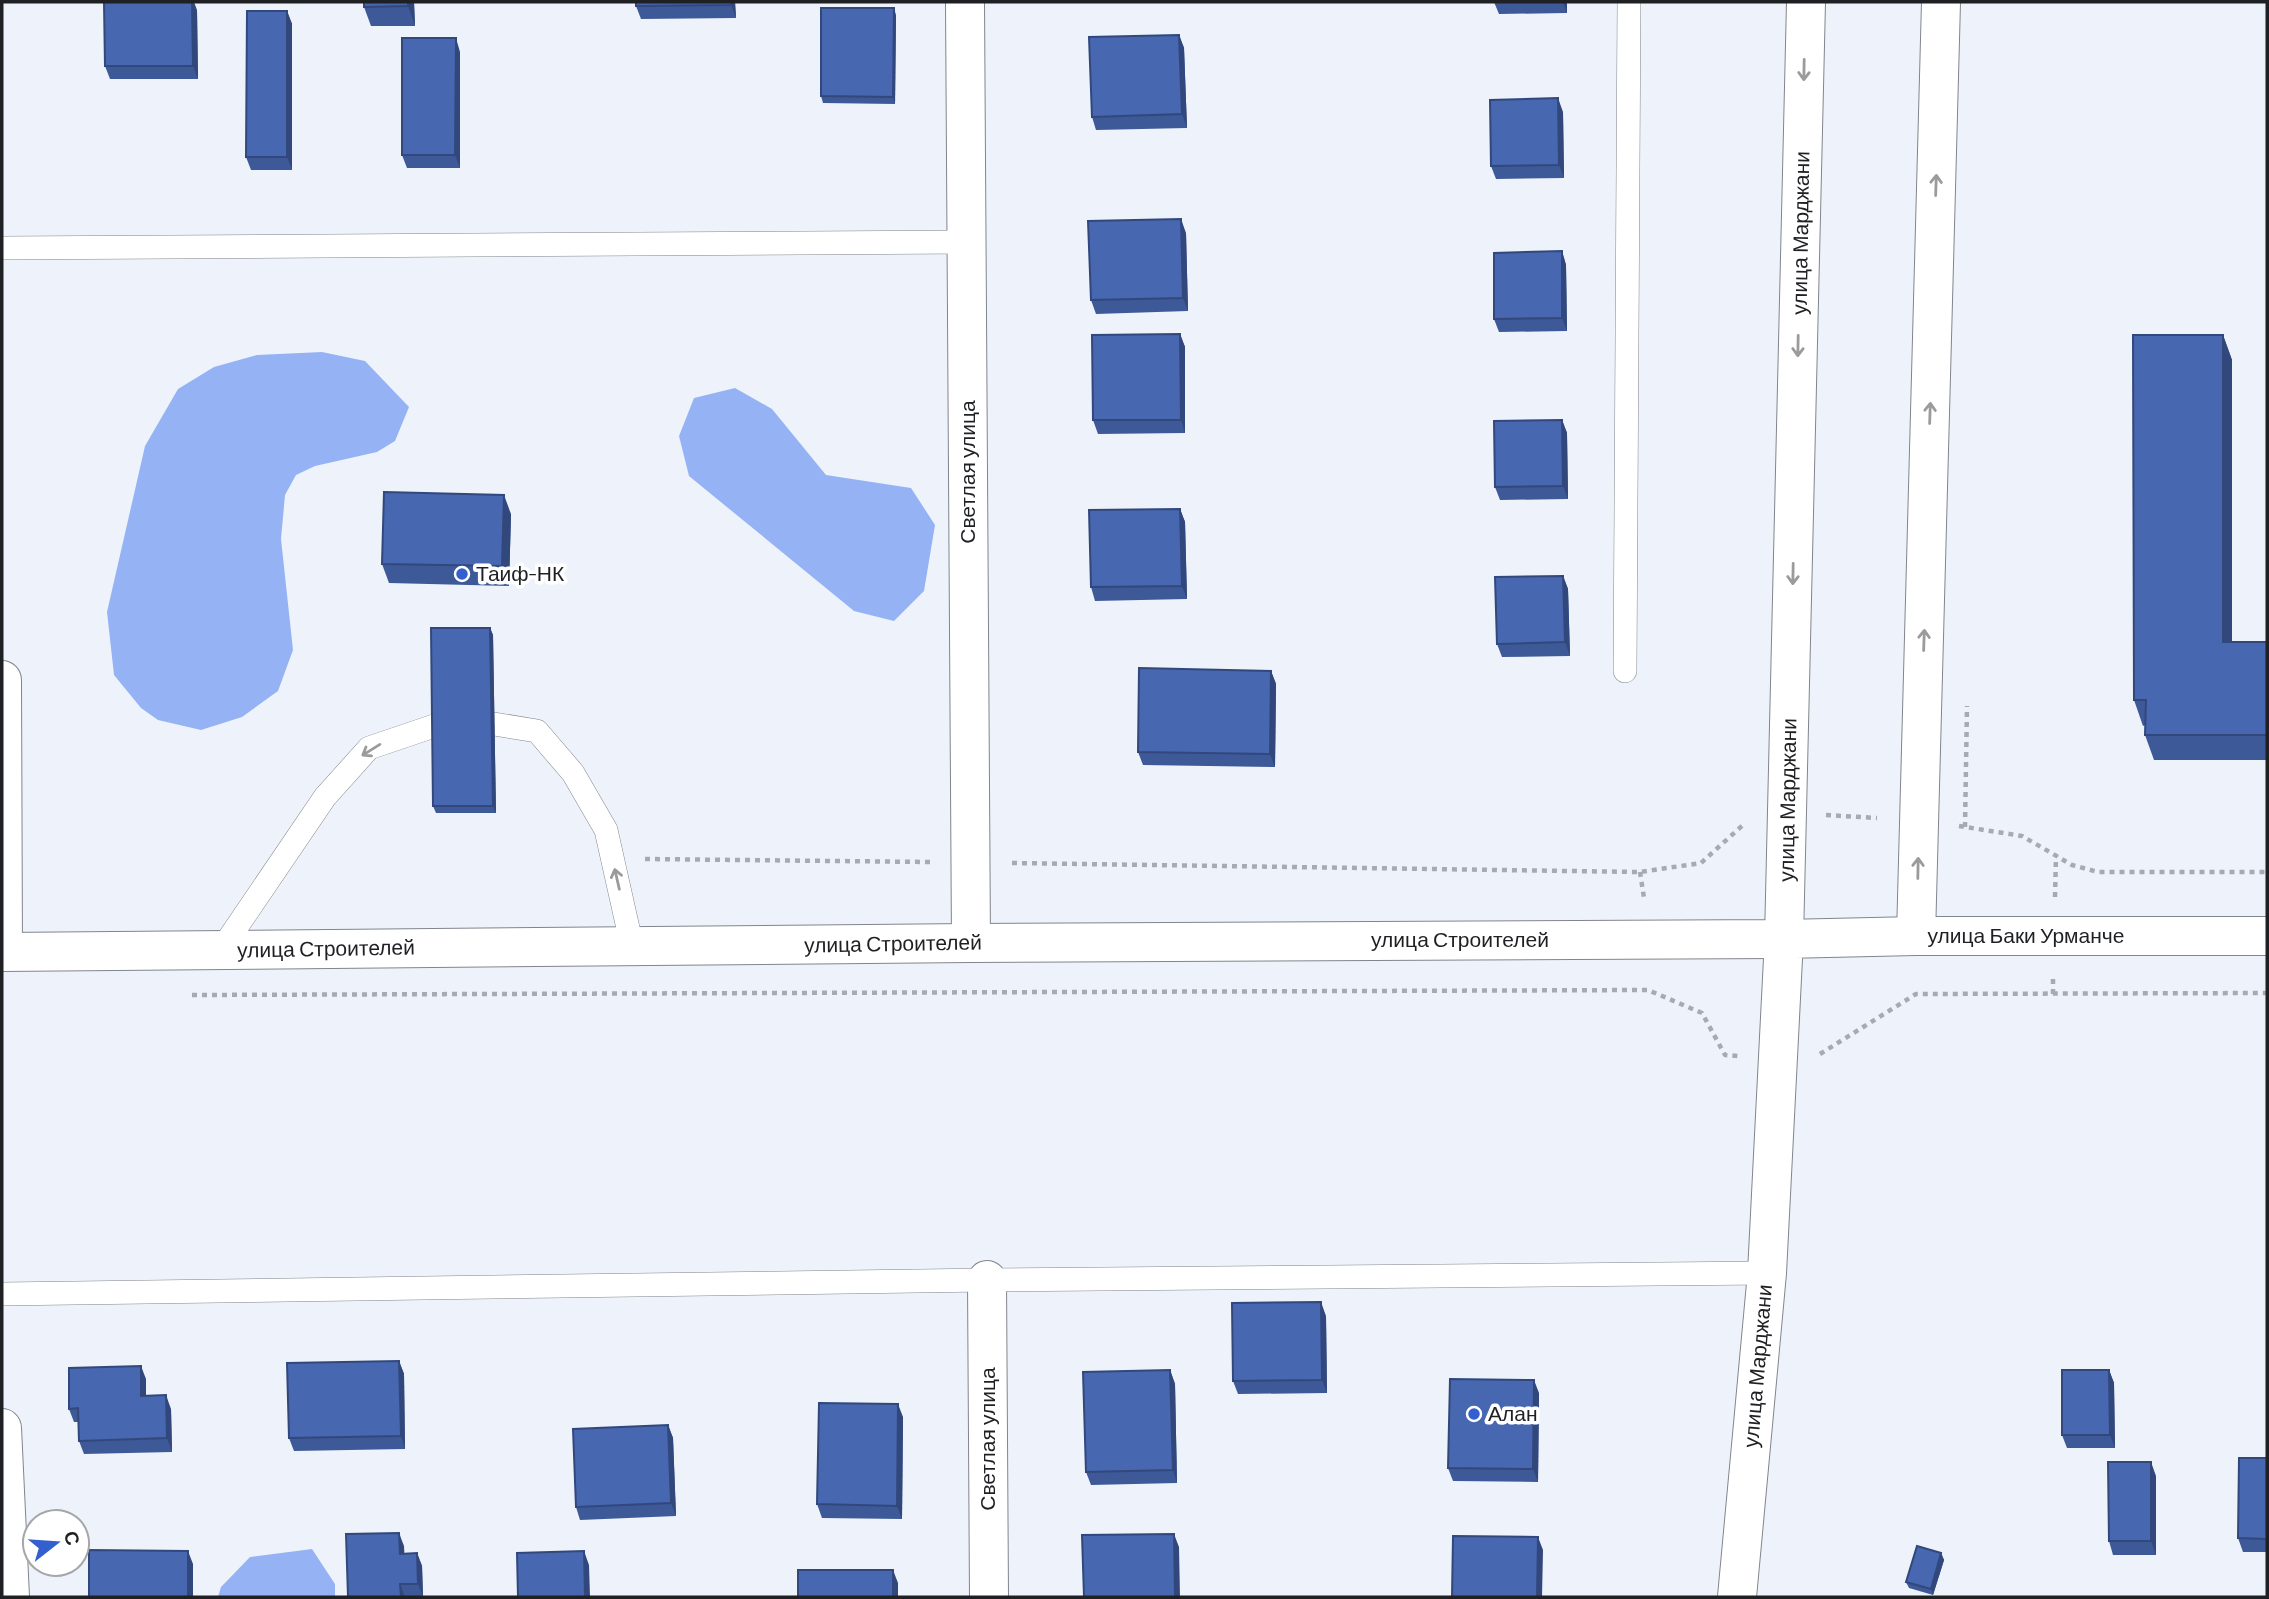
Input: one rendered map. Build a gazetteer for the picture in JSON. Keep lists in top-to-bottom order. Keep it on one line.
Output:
{"streets":{"street":["улица Марджани","Светлая улица","улица Баки Урманче","улица Строителей"]},"crossings":[["улица Марджани","улица Баки Урманче"],["улица Марджани","улица Строителей"],["Светлая улица","улица Строителей"],["улица Баки Урманче","улица Строителей"]],"places":["Таиф-НК","Алан"],"north":"right"}
